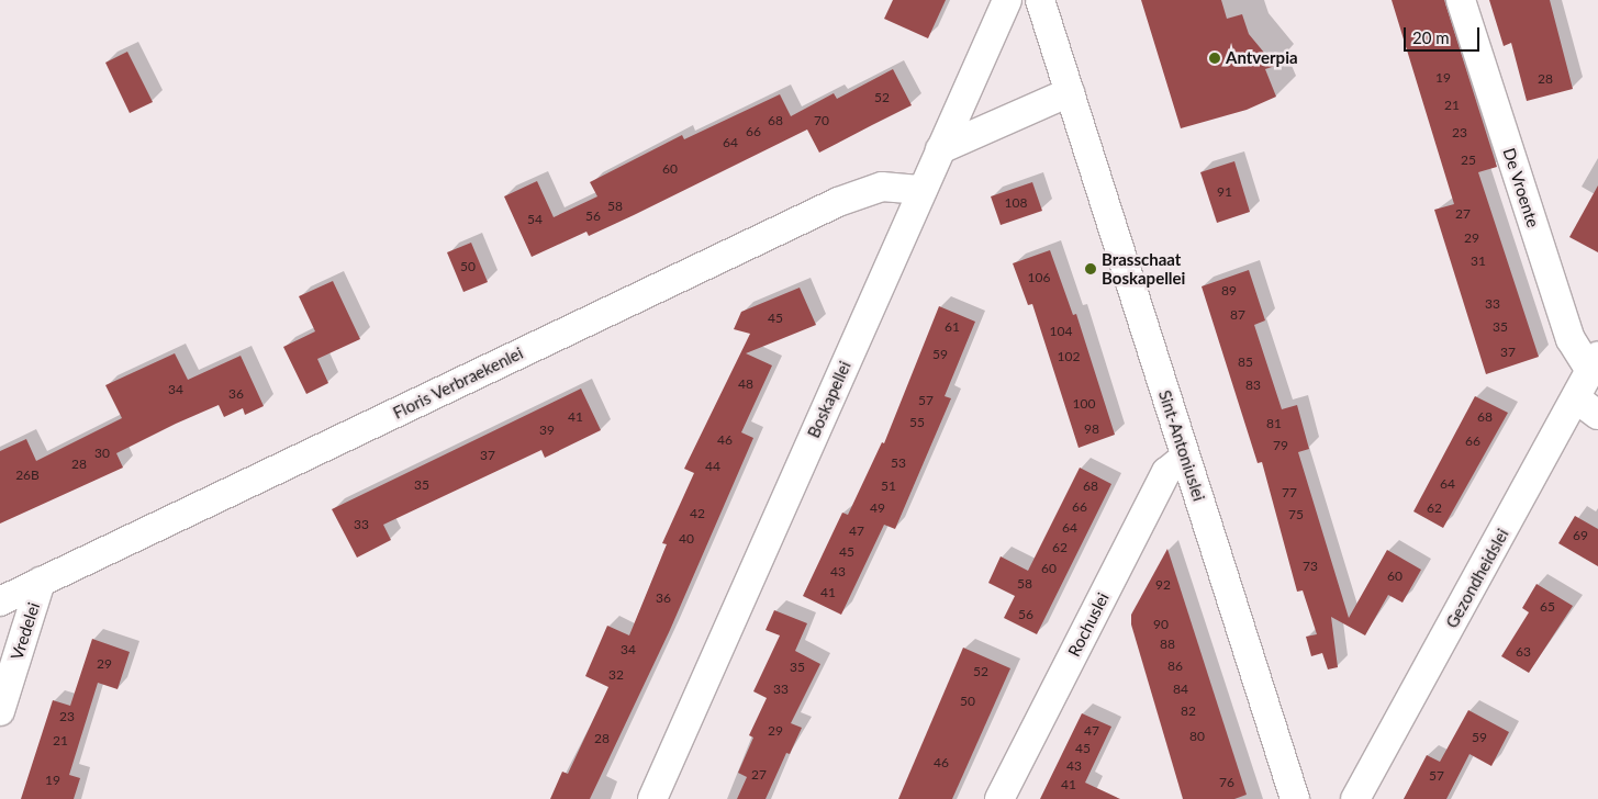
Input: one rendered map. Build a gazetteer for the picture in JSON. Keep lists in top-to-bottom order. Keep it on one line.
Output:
{"streets":{"street":["De Vroente","Floris Verbraekenlei","Boskapellei","Sint-Antoniuslei","Gezondheidslei","Rochuslei","Vredelei"]},"crossings":[["De Vroente","Gezondheidslei"],["Floris Verbraekenlei","Boskapellei"],["Floris Verbraekenlei","Vredelei"],["Sint-Antoniuslei","Rochuslei"]],"places":["Antverpia","Brasschaat Boskapellei"],"house_numbers":["19","28","52","21","68","70","66","23","64","25","60","91","108","58","27","56","54","29","31","50","106","89","33","87","45","61","35","104","37","59","102","85","48","83","34","36","57","100","41","68","55","81","98","39","46","66","79","30","37","53","28","44","26B","64","35","51","68","77","66","49","62","42","75","33","64","47","69","40","62","45","73","60","43","60","58","92","41","36","65","56","90","88","34","63","29","86","35","52","32","33","84","50","82","23","29","47","80","59","28","21","45","46","43","27","57","19","76","41"],"scale_bar":"20 m"}
